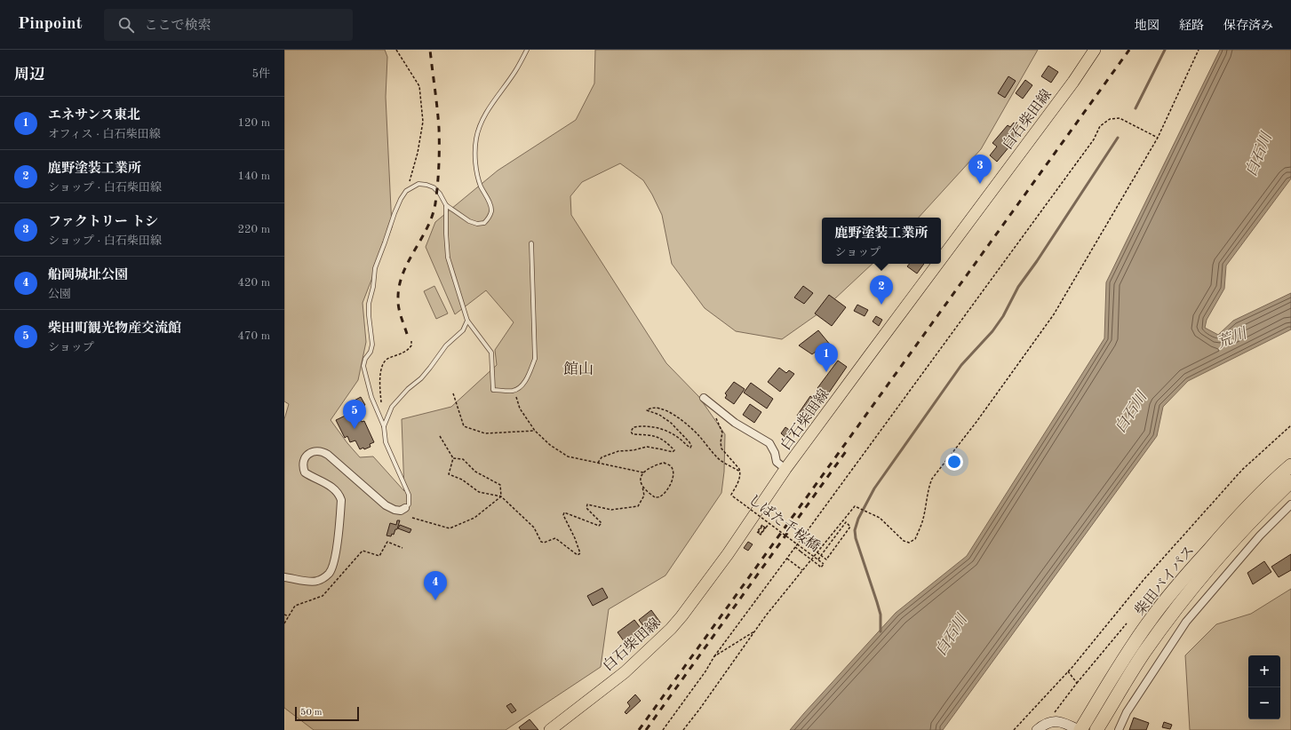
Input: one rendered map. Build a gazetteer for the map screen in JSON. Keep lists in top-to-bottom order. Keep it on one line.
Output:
{"streets":{"highway":["柴田バイパス"],"main road":["白石柴田線"],"path":["しばた千桜橋"]},"districts":["館山"],"water":["白石川","荒川"],"scale_bar":"50 m","page":{"header":"Pinpoint","search":"ここで検索","nav":["地図","経路","保存済み"],"heading":["周辺","5件"],"list":[{"mark":"1","name":"エネサンス東北","note":"オフィス · 白石柴田線","value":"120 m"},{"mark":"2","name":"鹿野塗装工業所","note":"ショップ · 白石柴田線","value":"140 m"},{"mark":"3","name":"ファクトリー トシ","note":"ショップ · 白石柴田線","value":"220 m"},{"mark":"4","name":"船岡城址公園","note":"公園","value":"420 m"},{"mark":"5","name":"柴田町観光物産交流館","note":"ショップ","value":"470 m"}],"pins":["3","2","1","5","4"],"popup":["鹿野塗装工業所","ショップ"],"map_buttons":["+","−"],"scale":"50 m"}}
